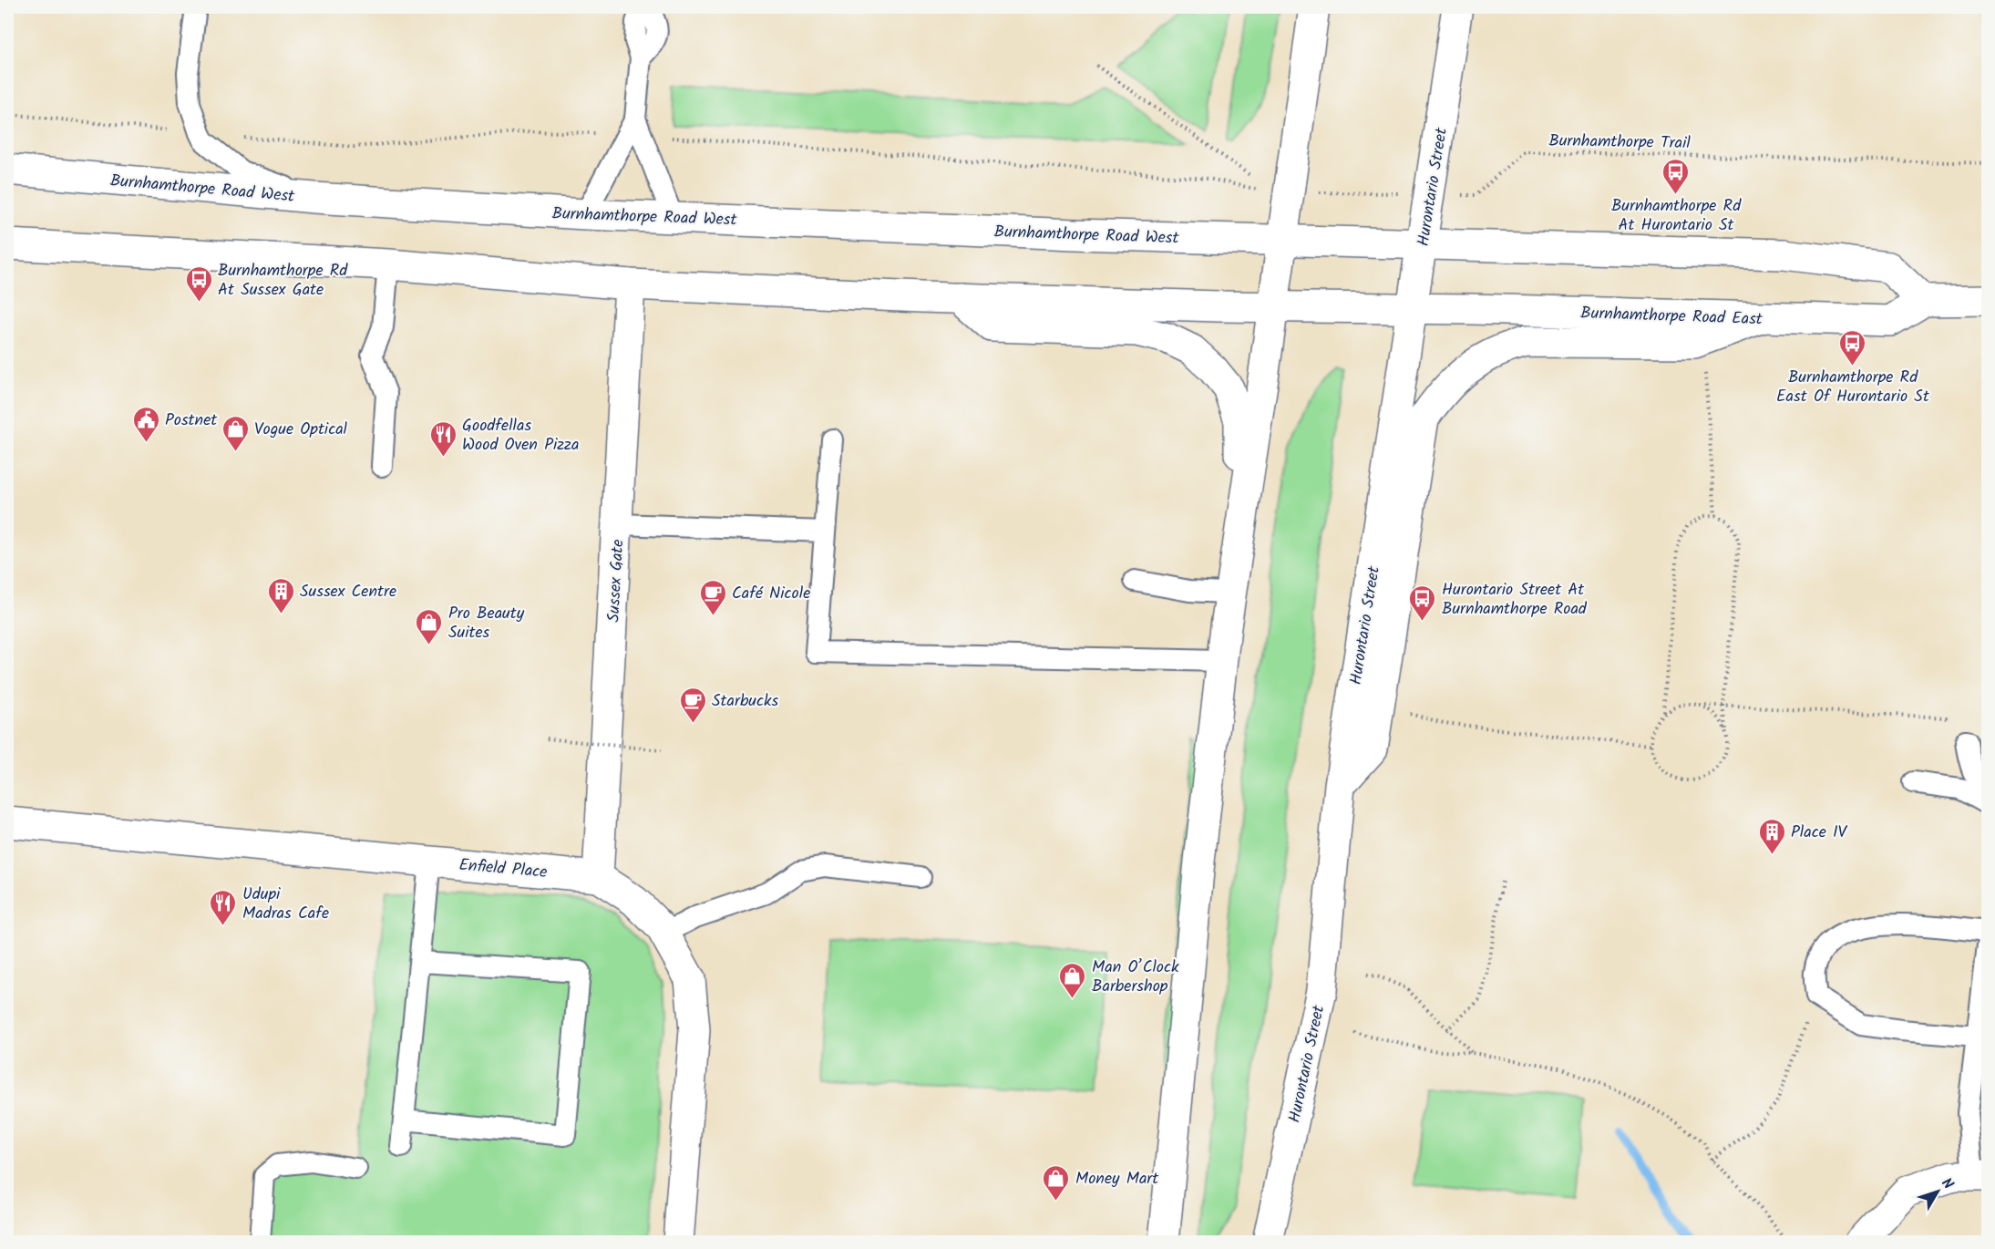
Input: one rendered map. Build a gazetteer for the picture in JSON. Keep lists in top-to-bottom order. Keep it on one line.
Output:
{"streets":{"main road":["Hurontario Street","Burnhamthorpe Road West","Burnhamthorpe Road East","Sussex Gate","Enfield Place"],"path":["Burnhamthorpe Trail"]},"crossings":[["Burnhamthorpe Trail","Hurontario Street"],["Hurontario Street","Burnhamthorpe Road West"],["Hurontario Street","Burnhamthorpe Road East"],["Sussex Gate","Enfield Place"]],"places":{"bus stop":["Burnhamthorpe Rd At Hurontario St","Burnhamthorpe Rd At Sussex Gate","Burnhamthorpe Rd East Of Hurontario St","Hurontario Street At Burnhamthorpe Road"],"public building":["Postnet"],"shop":["Vogue Optical","Pro Beauty Suites","Man O’Clock Barbershop","Money Mart"],"restaurant":["Goodfellas Wood Oven Pizza","Udupi Madras Cafe"],"building":["Sussex Centre","Place IV"],"cafe":["Café Nicole","Starbucks"]},"north":"top right"}
